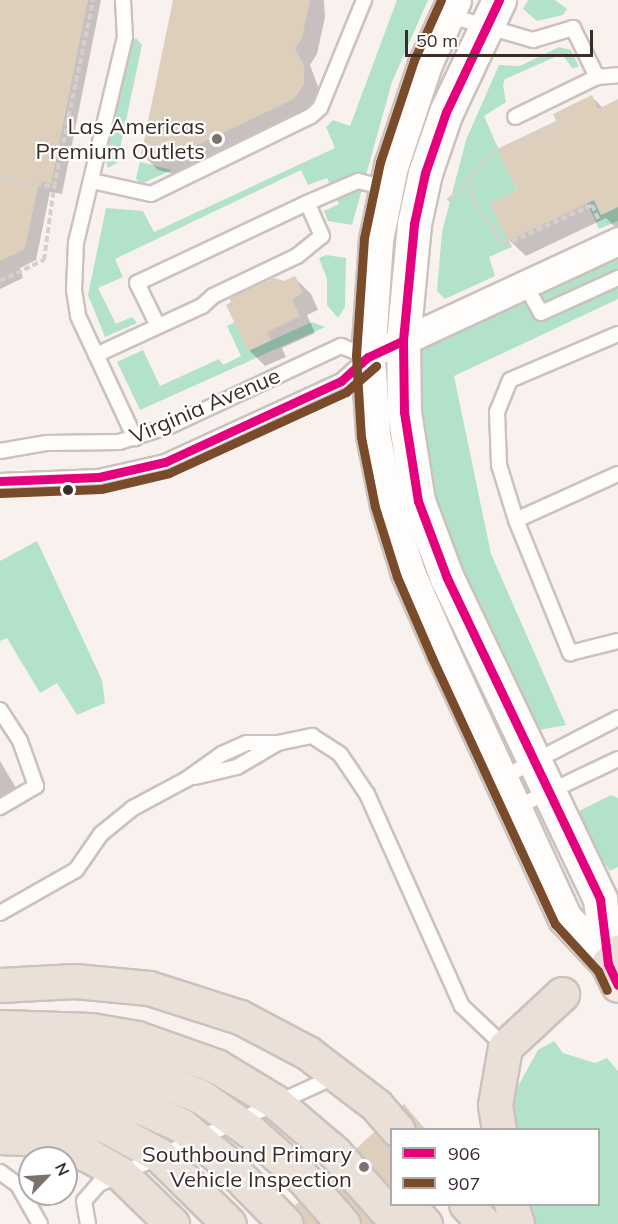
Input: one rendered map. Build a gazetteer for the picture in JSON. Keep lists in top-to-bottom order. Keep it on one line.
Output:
{"streets":{"street":["Virginia Avenue"]},"places":["Las Americas Premium Outlets","Southbound Primary Vehicle Inspection"],"lines":["transit line 906","transit line 907"],"legend":["906","907"],"scale_bar":"50 m","north":"top right"}
